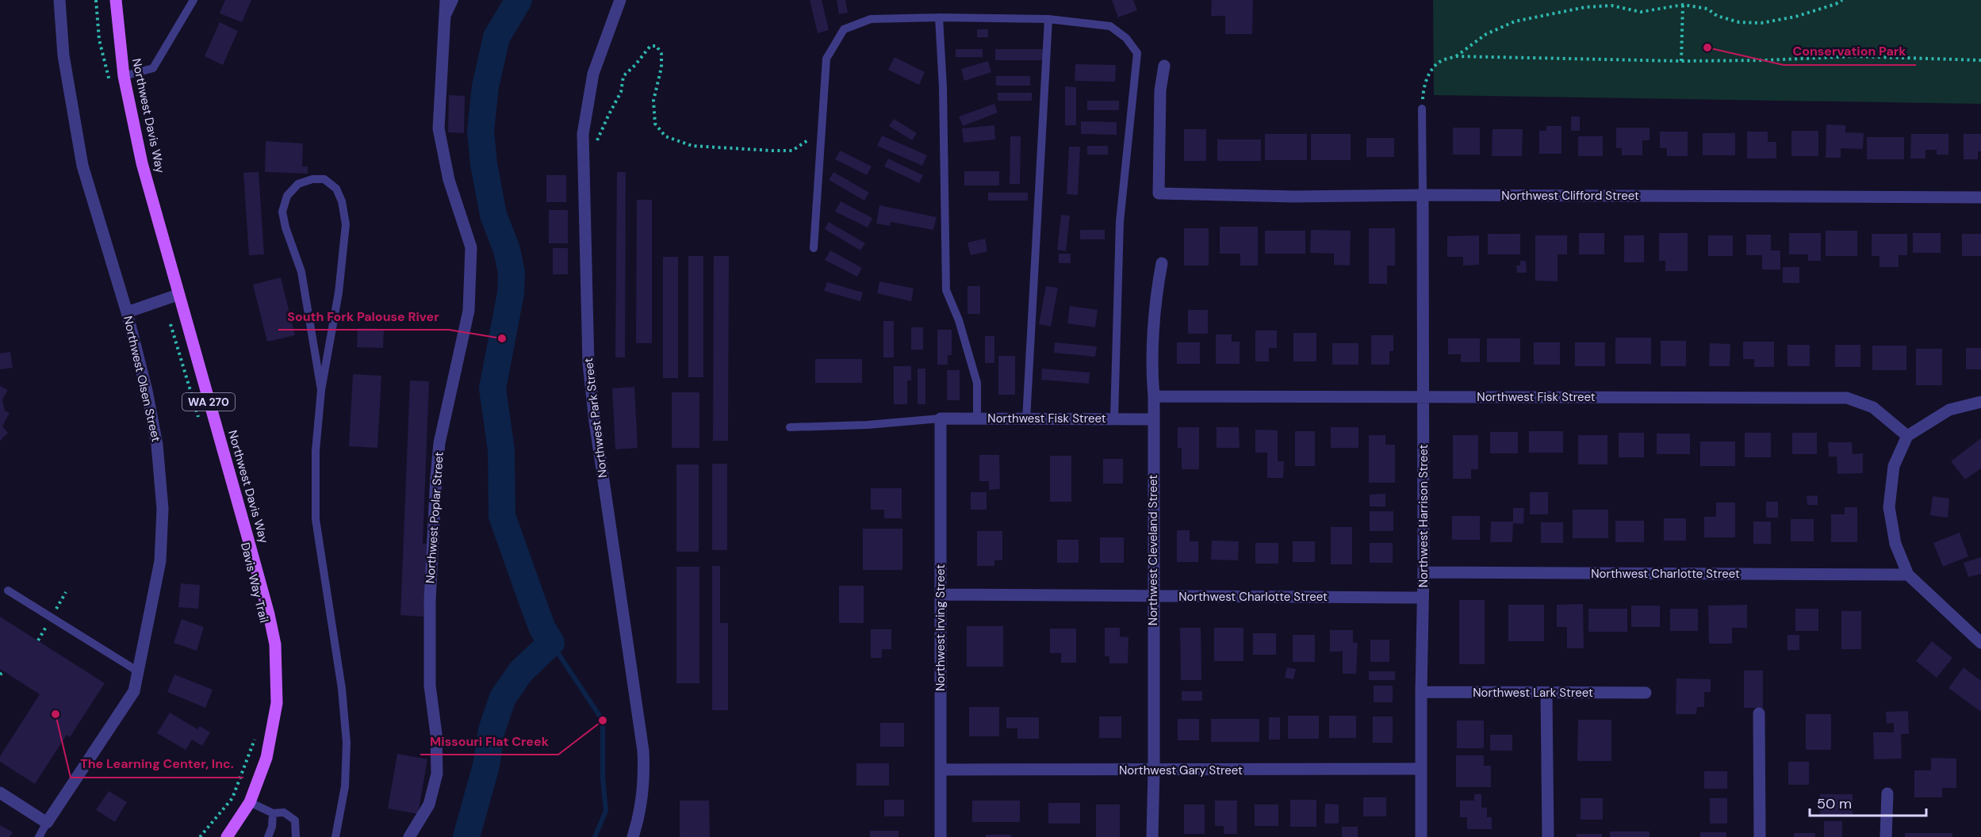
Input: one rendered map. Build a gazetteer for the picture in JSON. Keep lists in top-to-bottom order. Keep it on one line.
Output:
{"streets":{"main road":["Northwest Davis Way","WA 270"],"street":["Northwest Clifford Street","Northwest Olsen Street","Northwest Fisk Street","Northwest Park Street","Northwest Harrison Street","Northwest Poplar Street","Northwest Cleveland Street","Northwest Charlotte Street","Northwest Irving Street","Northwest Lark Street","Northwest Gary Street"]},"crossings":[["Northwest Clifford Street","Northwest Harrison Street"],["Northwest Fisk Street","Northwest Harrison Street"],["Northwest Fisk Street","Northwest Cleveland Street"],["Northwest Fisk Street","Northwest Irving Street"],["Northwest Harrison Street","Northwest Charlotte Street"],["Northwest Harrison Street","Northwest Lark Street"],["Northwest Harrison Street","Northwest Gary Street"],["Northwest Cleveland Street","Northwest Charlotte Street"],["Northwest Cleveland Street","Northwest Gary Street"],["Northwest Charlotte Street","Northwest Irving Street"],["Northwest Irving Street","Northwest Gary Street"]],"places":["Conservation Park","South Fork Palouse River","The Learning Center, Inc.","Missouri Flat Creek"],"scale_bar":"50 m"}
